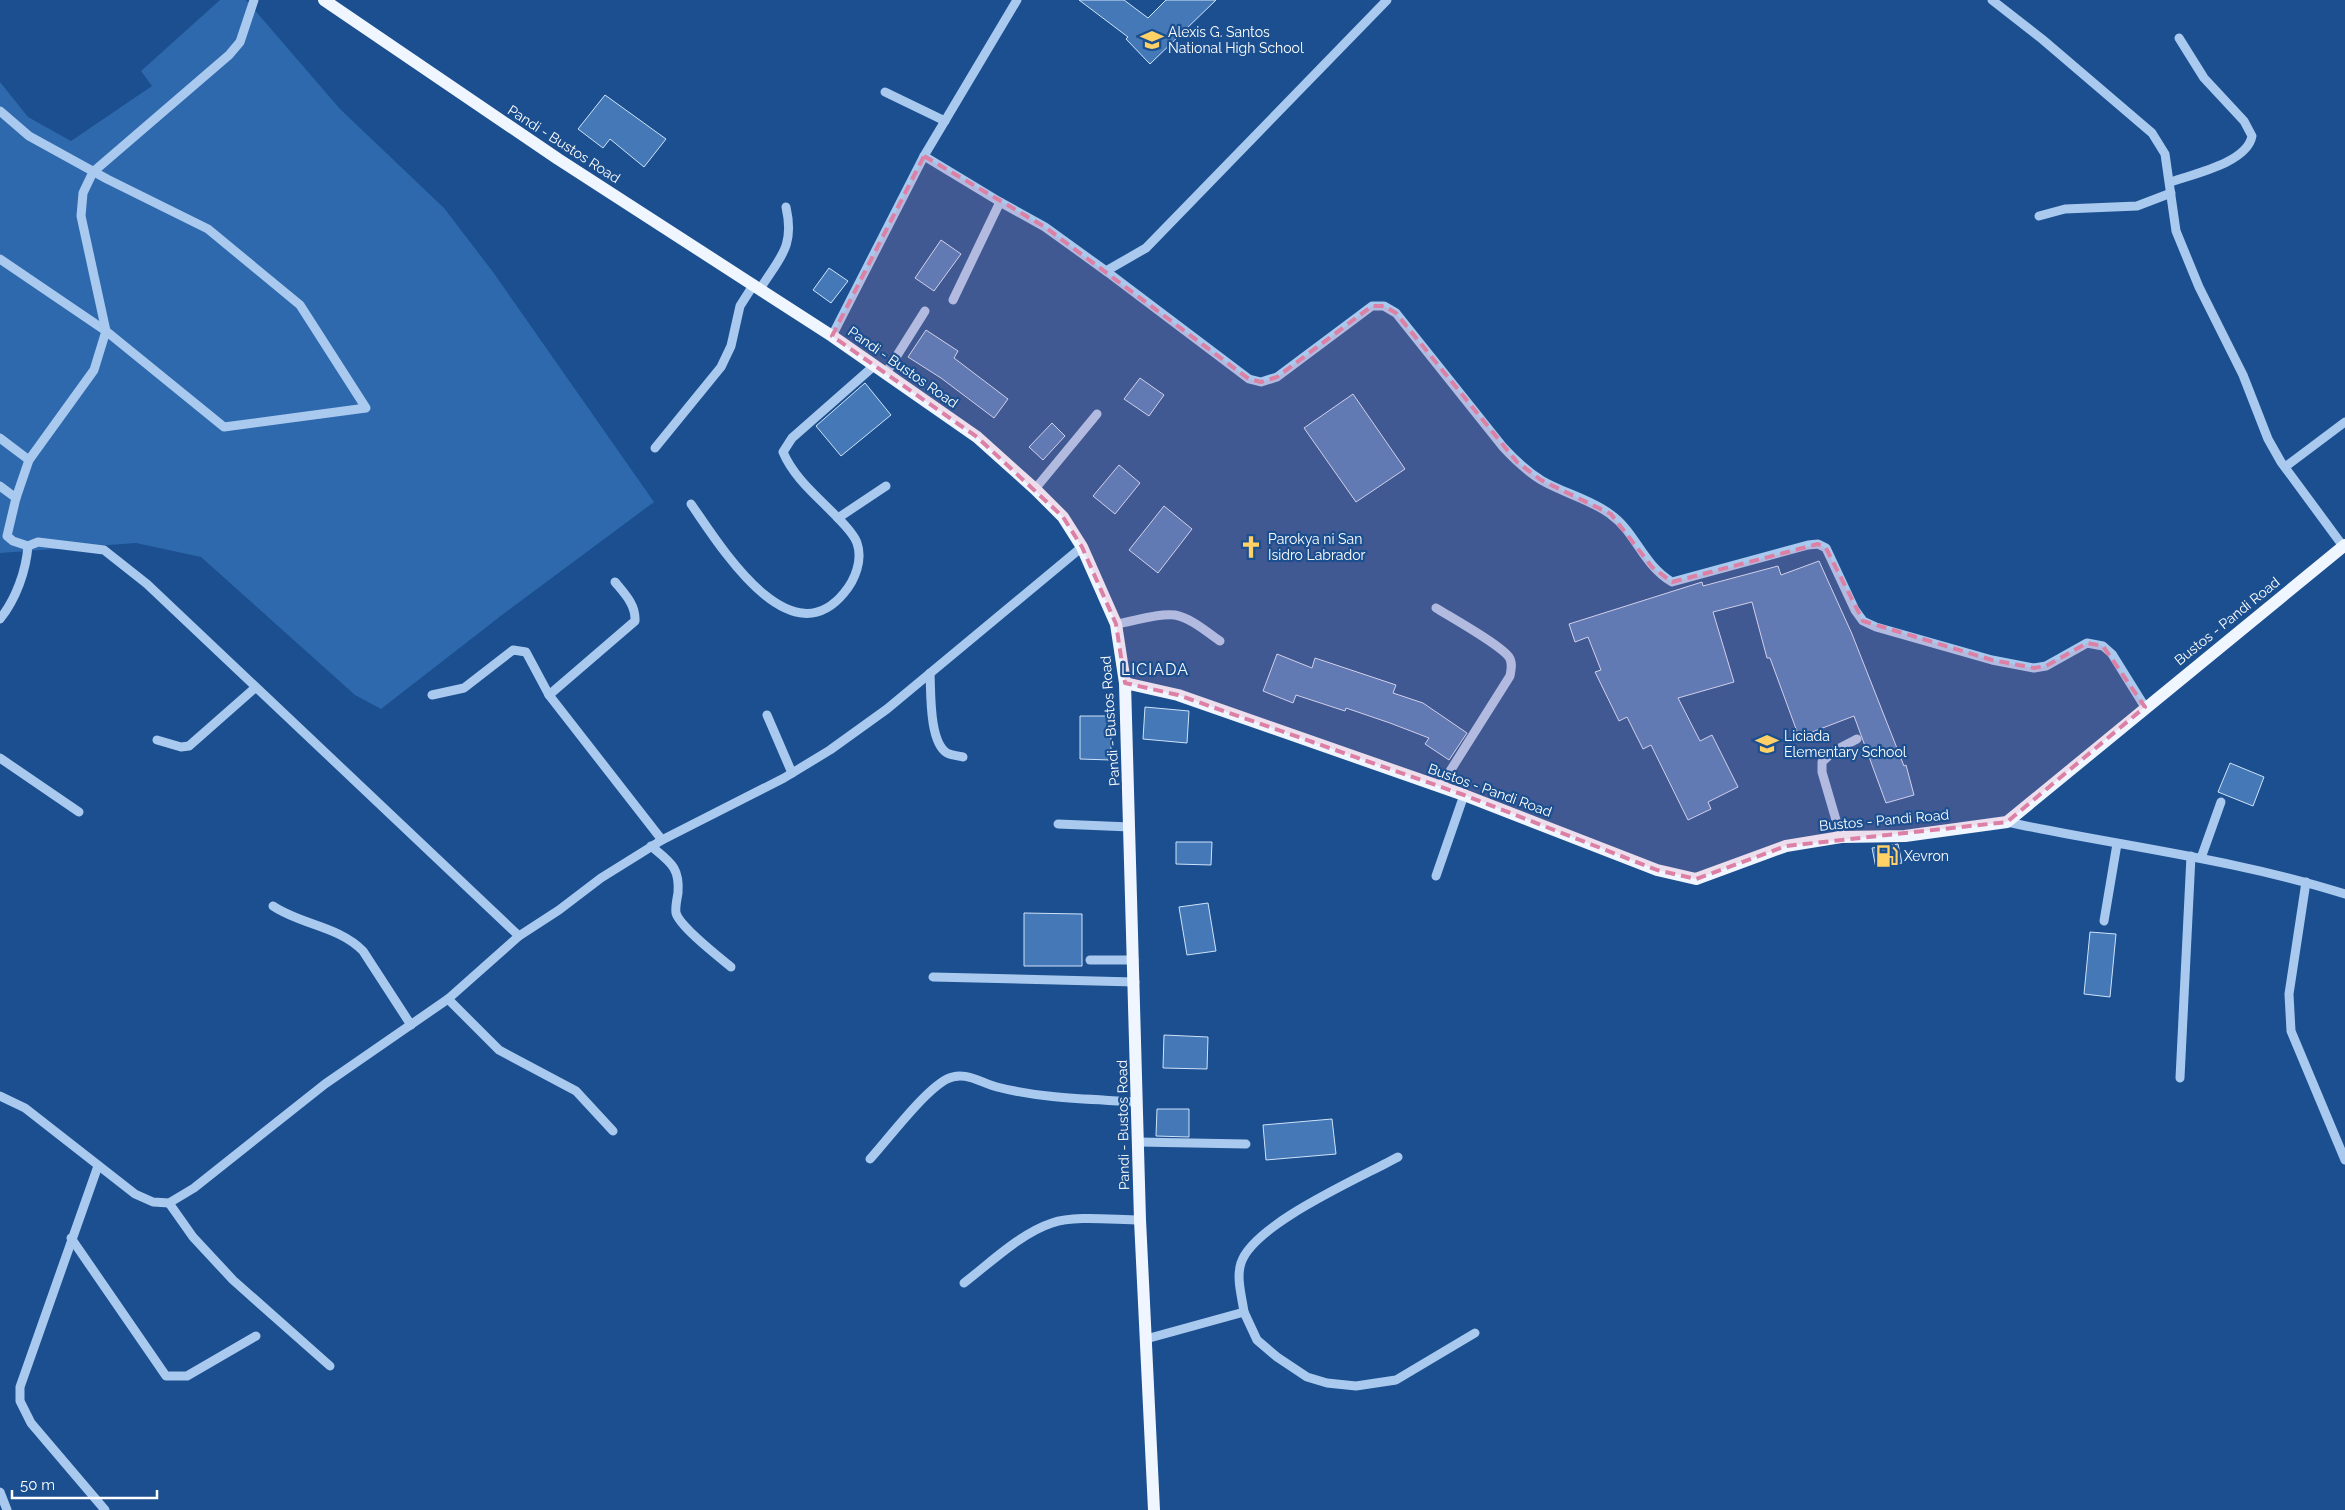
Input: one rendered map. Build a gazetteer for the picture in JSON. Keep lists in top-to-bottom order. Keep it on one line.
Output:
{"streets":{"main road":["Pandi - Bustos Road","Bustos - Pandi Road"]},"crossings":[["Pandi - Bustos Road","Bustos - Pandi Road"]],"districts":["LICIADA"],"places":{"school or university":["Alexis G. Santos National High School","Liciada Elementary School"],"church":["Parokya ni San Isidro Labrador"],"fuel station":["Xevron"]},"scale_bar":"50 m"}
